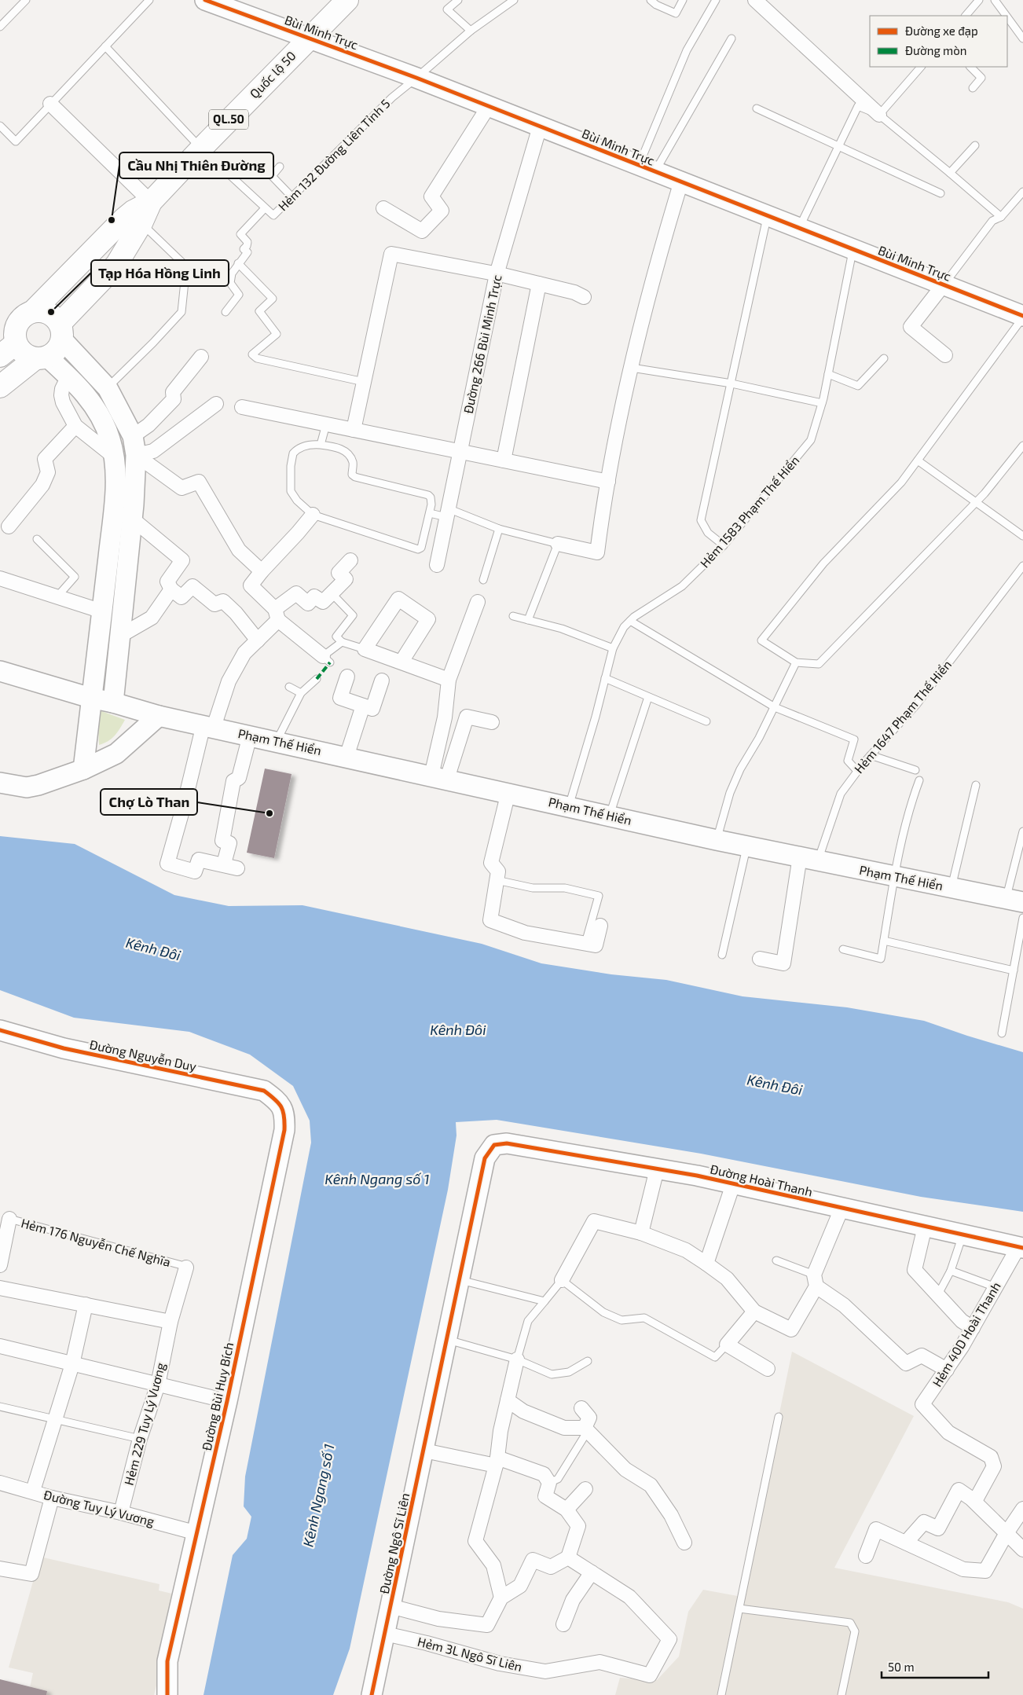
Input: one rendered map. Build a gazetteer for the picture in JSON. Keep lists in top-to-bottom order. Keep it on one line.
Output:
{"streets":{"main road":["Quốc lộ 50","QL.50"],"street":["Bùi Minh Trực","Đường 266 Bùi Minh Trực","Phạm Thế Hiển","Đường Nguyễn Duy","Đường Hoài Thanh","Hẻm 176 Nguyễn Chế Nghĩa","Hẻm 40D Hoài Thanh","Đường Bùi Huy Bích","Hẻm 229 Tuy Lý Vương","Đường Tuy Lý Vương","Đường Ngô Sĩ Liên","Hẻm 3L Ngô Sĩ Liên"],"lane":["Hẻm 132 Đường Liên Tỉnh 5","Hẻm 1583 Phạm Thế Hiển","Hẻm 1647 Phạm Thế Hiển"]},"crossings":[["Bùi Minh Trực","Quốc lộ 50"],["Bùi Minh Trực","Hẻm 132 Đường Liên Tỉnh 5"],["Bùi Minh Trực","Đường 266 Bùi Minh Trực"],["Bùi Minh Trực","Hẻm 1583 Phạm Thế Hiển"],["Quốc lộ 50","QL.50"],["Quốc lộ 50","Hẻm 132 Đường Liên Tỉnh 5"],["Hẻm 1583 Phạm Thế Hiển","Phạm Thế Hiển"],["Hẻm 1647 Phạm Thế Hiển","Phạm Thế Hiển"],["Đường Nguyễn Duy","Đường Bùi Huy Bích"],["Đường Hoài Thanh","Hẻm 40D Hoài Thanh"],["Đường Hoài Thanh","Đường Ngô Sĩ Liên"],["Hẻm 176 Nguyễn Chế Nghĩa","Hẻm 229 Tuy Lý Vương"],["Đường Bùi Huy Bích","Đường Tuy Lý Vương"],["Hẻm 229 Tuy Lý Vương","Đường Tuy Lý Vương"],["Đường Ngô Sĩ Liên","Hẻm 3L Ngô Sĩ Liên"]],"water":["Kênh Đôi","Kênh Ngang số 1"],"places":["Cầu Nhị Thiên Đường","Tạp Hóa Hồng Linh","Chợ Lò Than"],"legend":["Đường xe đạp","Đường mòn"],"scale_bar":"50 m"}
